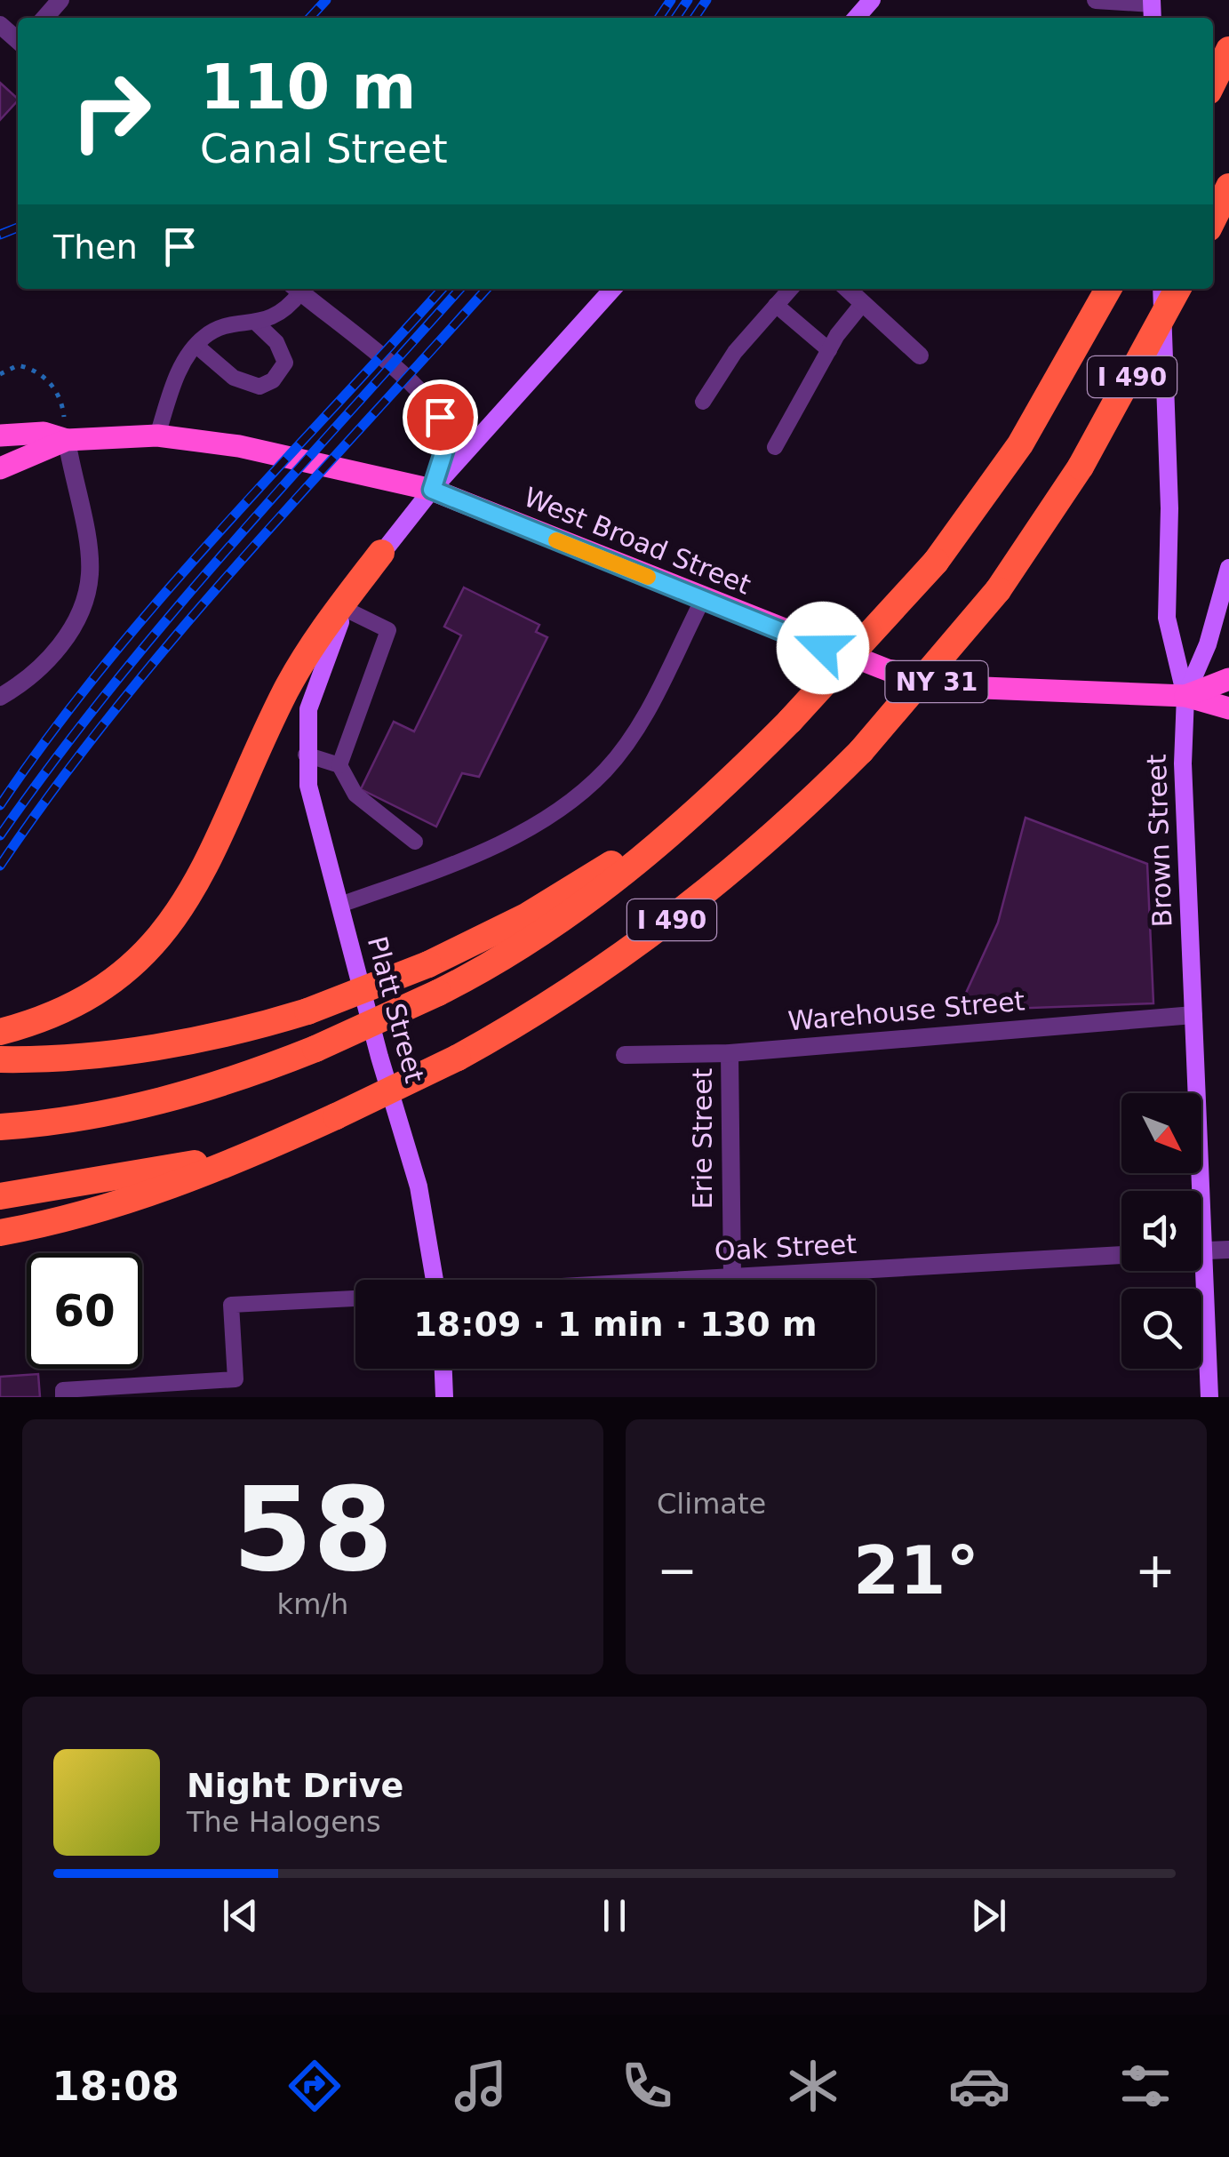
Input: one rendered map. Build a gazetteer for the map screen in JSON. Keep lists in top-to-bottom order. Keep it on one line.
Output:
{"streets":{"highway":["I 490"],"main road":["West Broad Street","NY 31","Brown Street","Platt Street"],"street":["Warehouse Street","Erie Street","Oak Street"]},"crossings":[["West Broad Street","Brown Street"],["West Broad Street","Platt Street"],["Brown Street","Warehouse Street"],["Warehouse Street","Erie Street"],["Erie Street","Oak Street"]],"north":"bottom right","page":{"turn":["110 m","Canal Street"],"then":"Then","limit":"60","trip":"18:09 · 1 min · 130 m","tile":[["58","km/h"],"Climate"],"heat":["−","21°","+"],"song":["Night Drive","The Halogens"],"tabs":"18:08"}}
